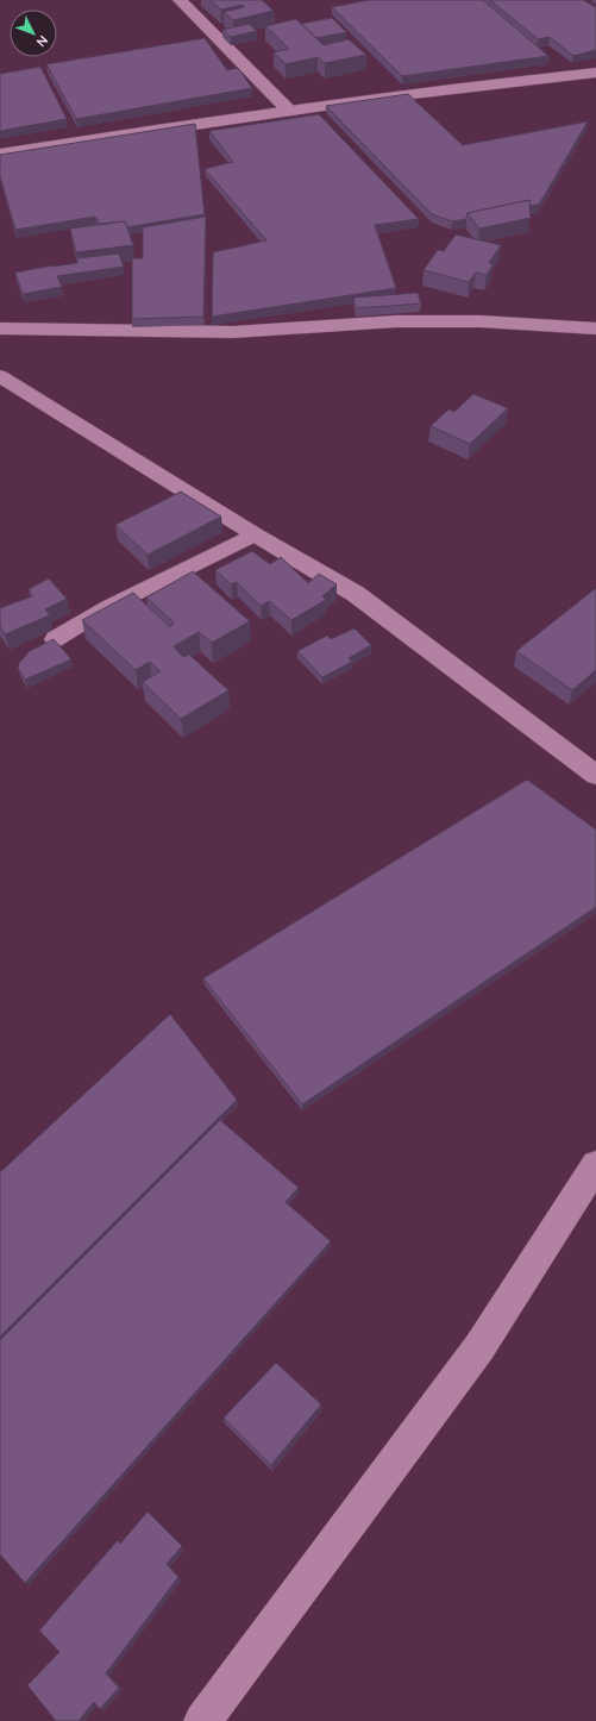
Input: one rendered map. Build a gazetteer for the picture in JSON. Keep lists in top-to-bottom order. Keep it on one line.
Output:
{"north":"bottom right"}
